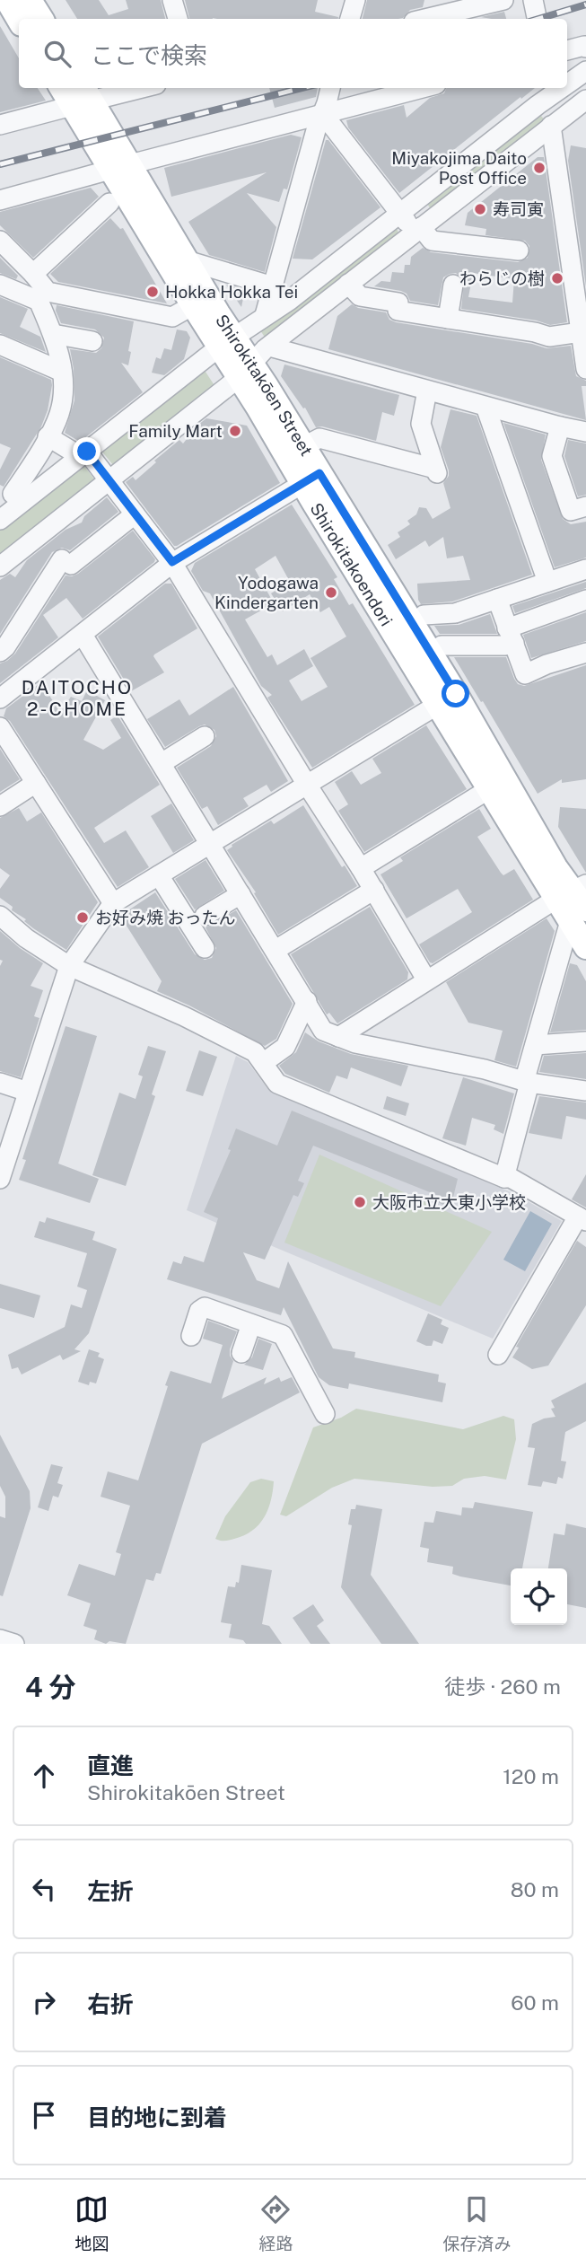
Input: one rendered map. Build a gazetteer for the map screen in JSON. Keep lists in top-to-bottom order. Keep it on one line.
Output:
{"streets":{"main road":["Shirokitakōen Street","Shirokitakoendori"]},"crossings":[["Shirokitakōen Street","Shirokitakoendori"]],"districts":["DAITOCHO 2-CHOME"],"places":["Miyakojima Daito Post Office","寿司寅","わらじの樹","Hokka Hokka Tei","Family Mart","Yodogawa Kindergarten","お好み焼 おったん","大阪市立大東小学校"],"page":{"search":"ここで検索","heading":["4 分","徒歩 · 260 m"],"list":[["直進","Shirokitakōen Street","120 m"],["左折","80 m"],["右折","60 m"],"目的地に到着"],"nav":["地図","経路","保存済み"]}}
